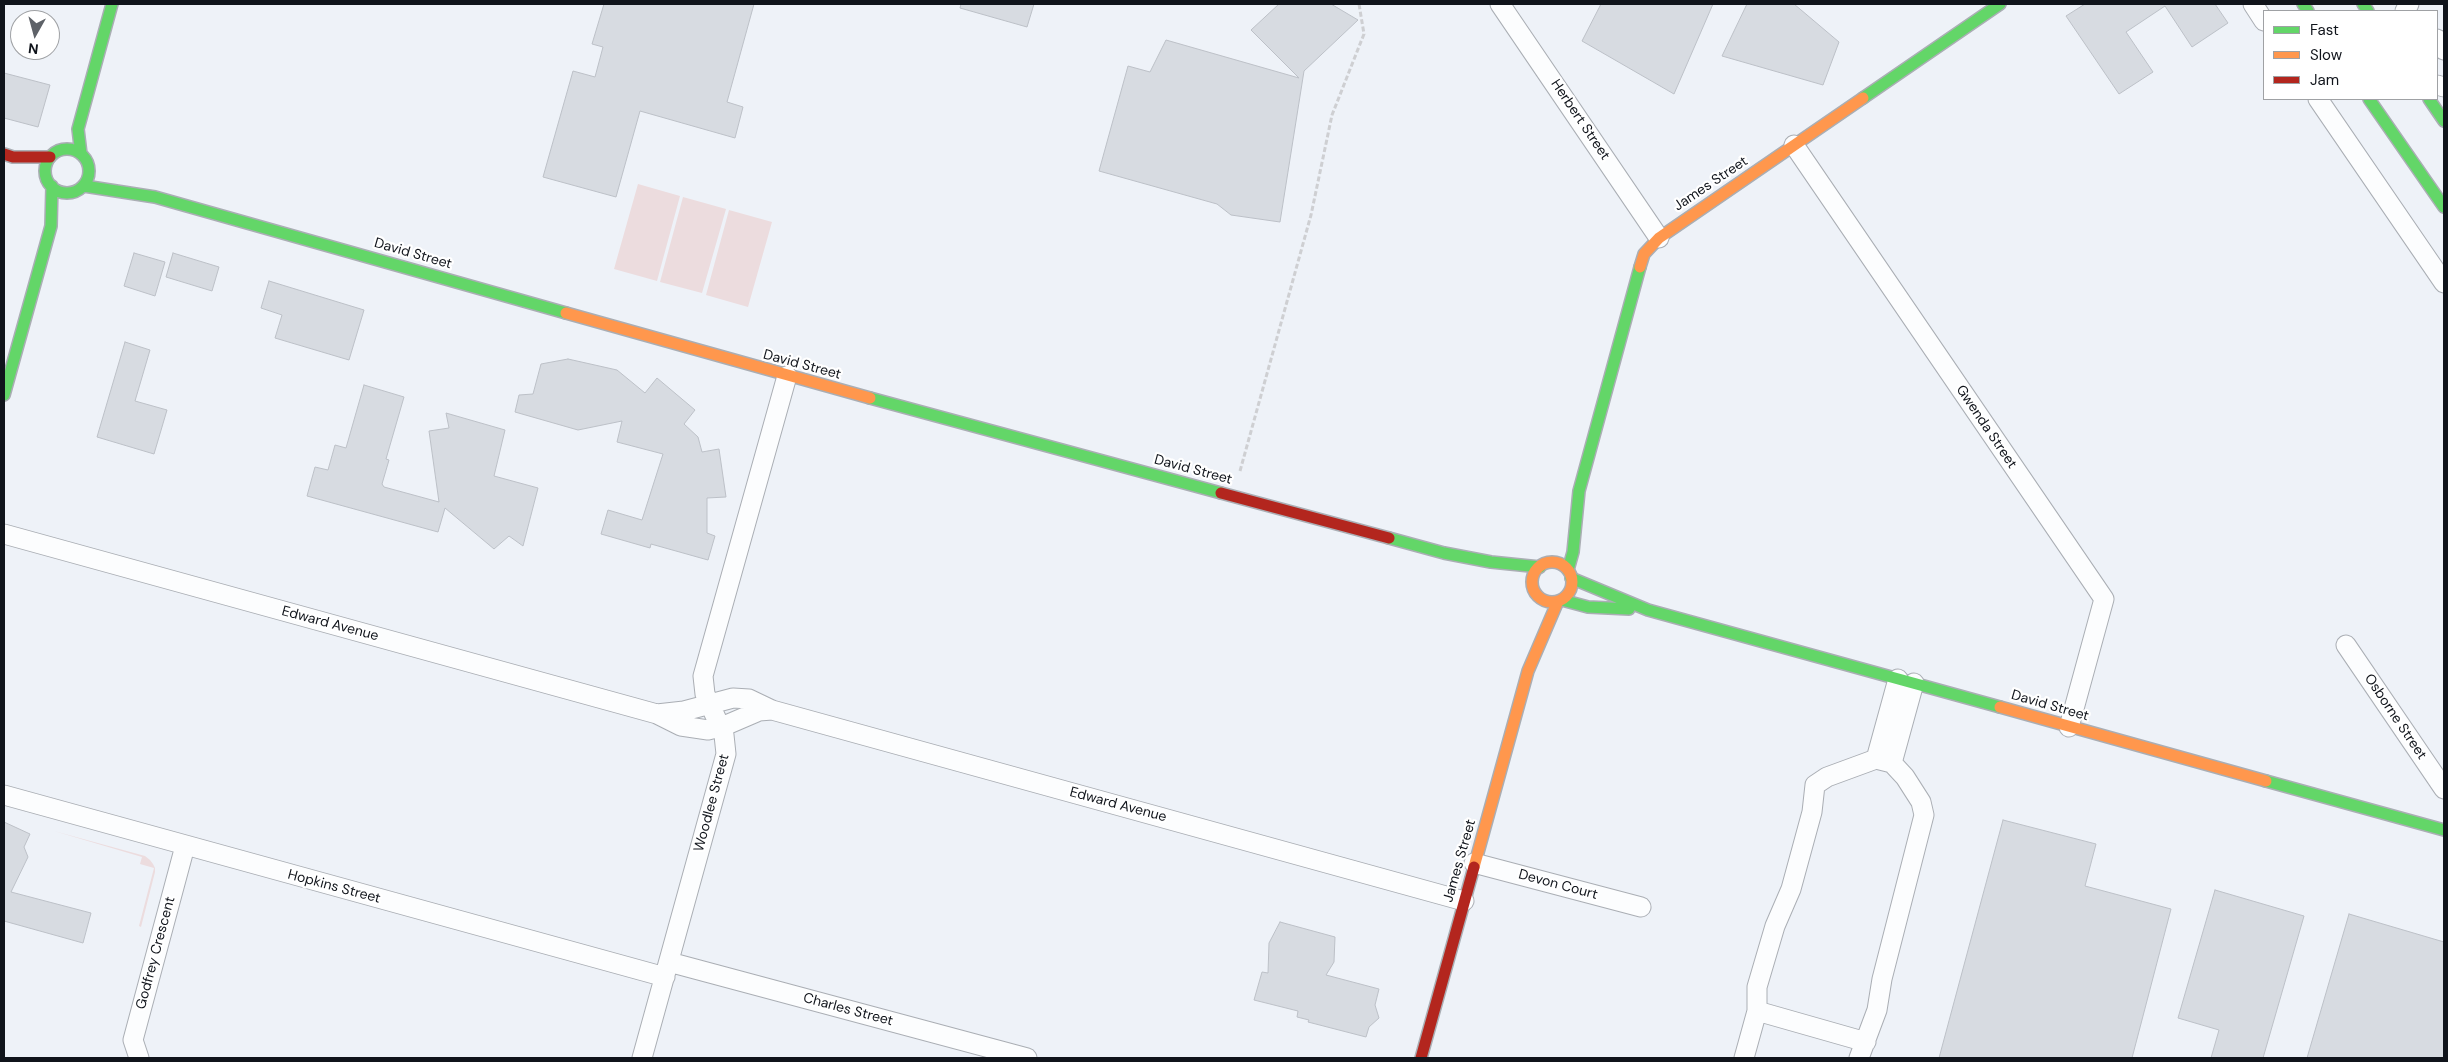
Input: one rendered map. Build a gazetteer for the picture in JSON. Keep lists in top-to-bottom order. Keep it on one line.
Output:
{"streets":{"main road":["James Street","David Street"],"street":["Herbert Street","Gwenda Street","Edward Avenue","Osborne Street","Woodlee Street","Devon Court","Hopkins Street","Godfrey Crescent","Charles Street"]},"crossings":[["Herbert Street","James Street"],["James Street","David Street"],["James Street","Gwenda Street"],["James Street","Edward Avenue"],["James Street","Devon Court"],["David Street","Gwenda Street"],["David Street","Woodlee Street"],["Edward Avenue","Woodlee Street"],["Woodlee Street","Hopkins Street"],["Woodlee Street","Charles Street"],["Hopkins Street","Godfrey Crescent"],["Hopkins Street","Charles Street"]],"legend":["Fast","Slow","Jam"],"north":"bottom"}
